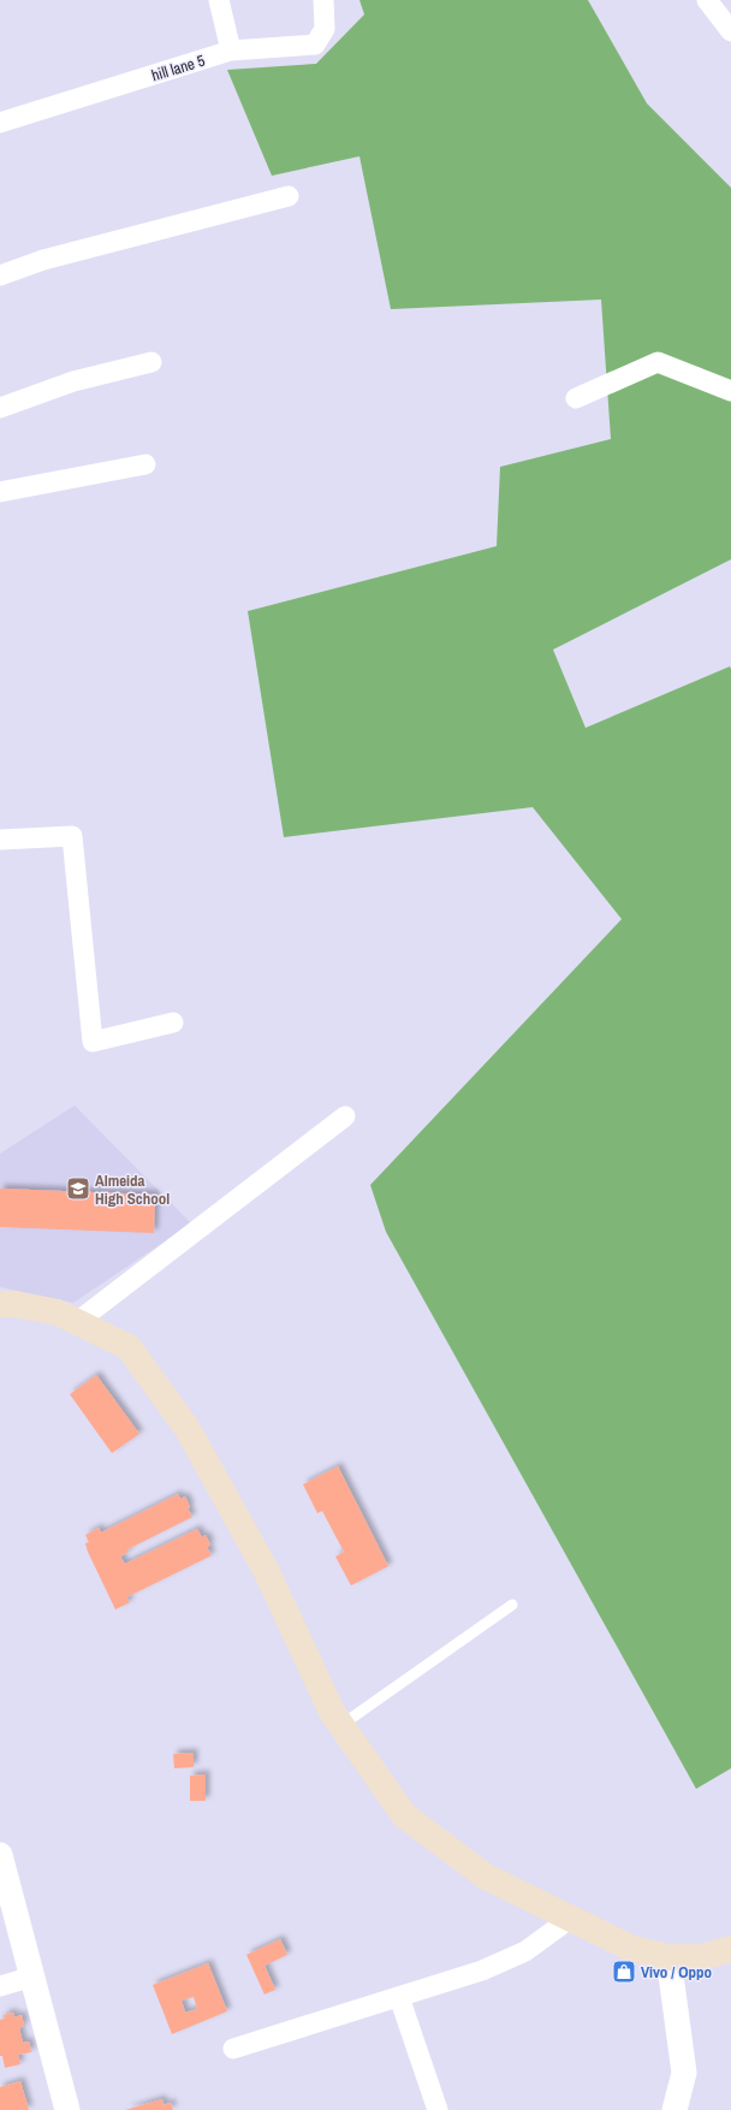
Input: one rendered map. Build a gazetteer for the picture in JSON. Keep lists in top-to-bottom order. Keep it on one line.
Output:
{"streets":{"street":["hill lane 5"]},"places":{"school or university":["Almeida High School"],"shop":["Vivo / Oppo"]}}
